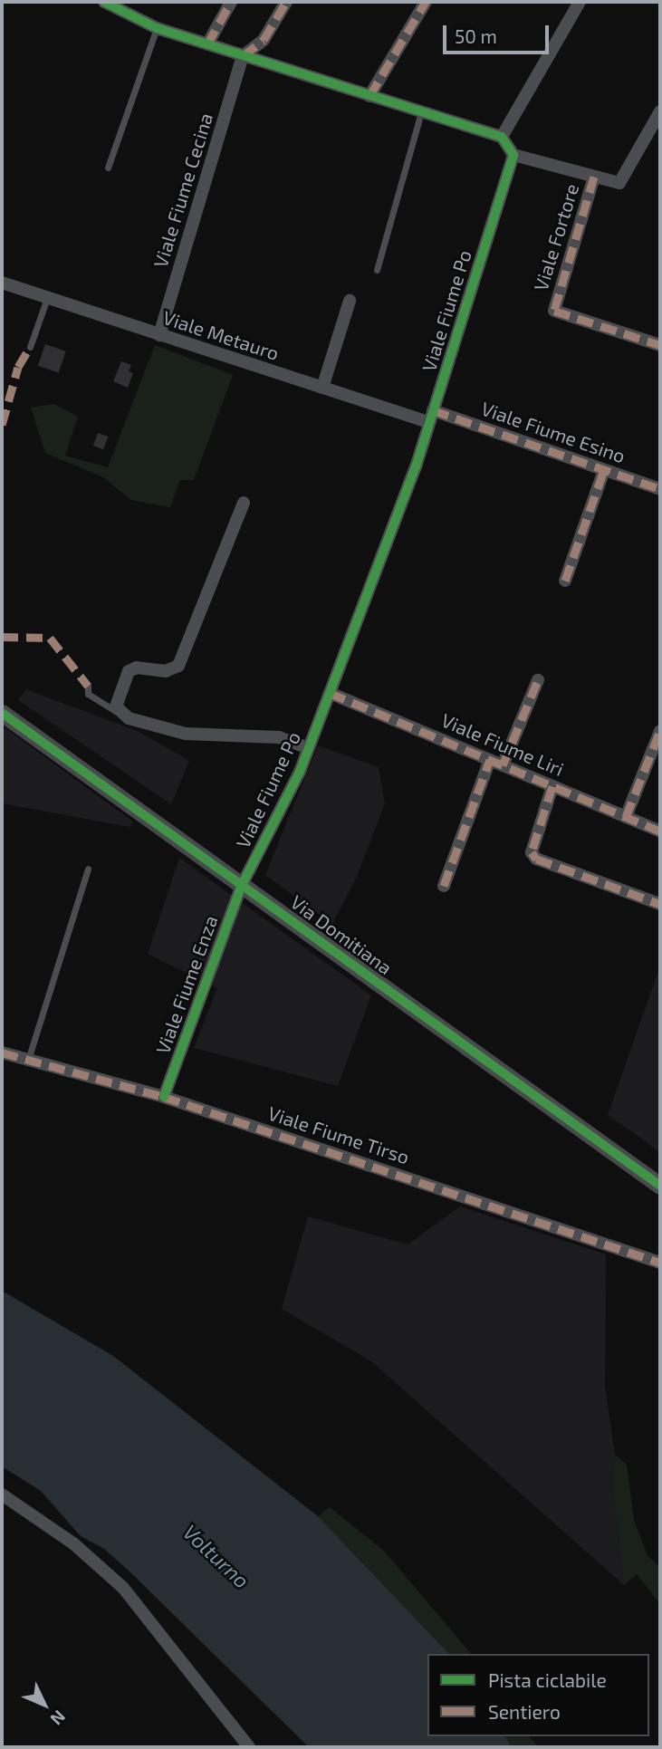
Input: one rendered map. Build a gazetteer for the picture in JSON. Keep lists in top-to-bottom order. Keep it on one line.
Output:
{"streets":{"street":["Viale Fiume Cecina","Viale Fortore","Viale Fiume Po","Viale Metauro","Viale Fiume Esino","Viale Fiume Liri","Via Domitiana","Viale Fiume Enza","Viale Fiume Tirso"]},"crossings":[["Viale Fiume Cecina","Viale Metauro"],["Viale Fiume Po","Viale Metauro"],["Viale Fiume Po","Viale Fiume Esino"],["Viale Fiume Po","Viale Fiume Liri"],["Viale Fiume Po","Via Domitiana"],["Viale Fiume Po","Viale Fiume Enza"],["Viale Metauro","Viale Fiume Esino"],["Via Domitiana","Viale Fiume Enza"],["Viale Fiume Enza","Viale Fiume Tirso"]],"water":["Volturno"],"legend":["Pista ciclabile","Sentiero"],"scale_bar":"50 m","north":"bottom right"}
